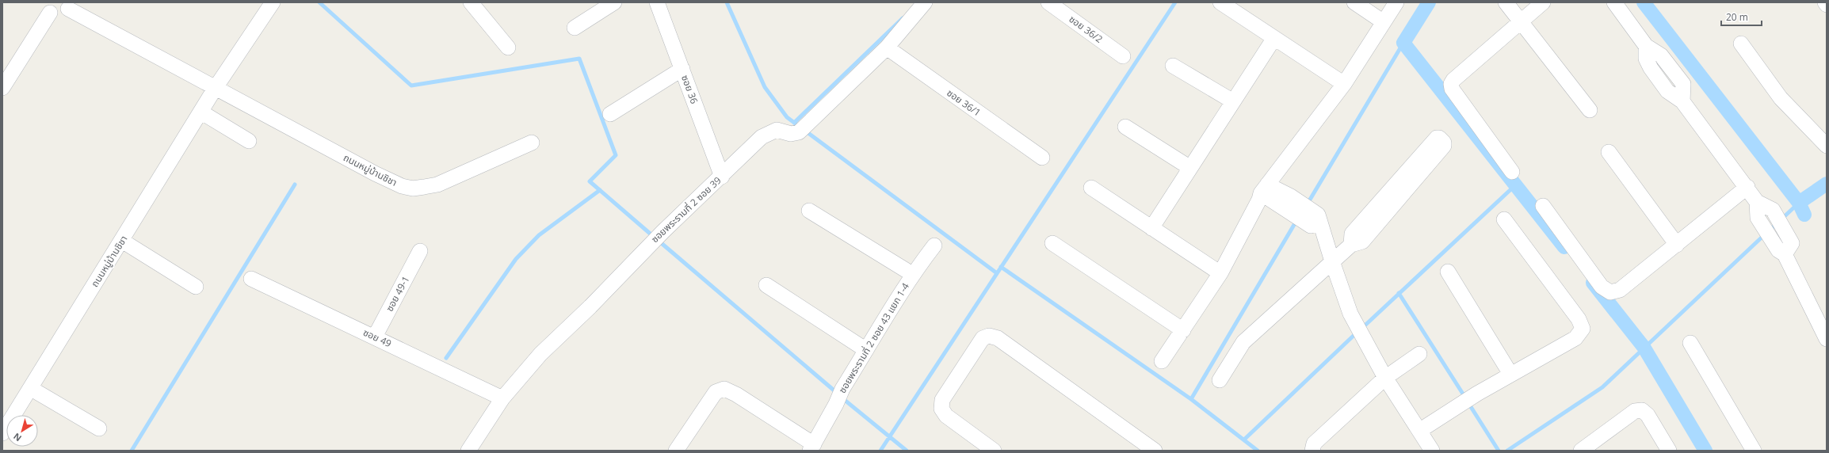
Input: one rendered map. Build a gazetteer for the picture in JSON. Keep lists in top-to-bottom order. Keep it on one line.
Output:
{"streets":{"street":["ซอย 36/2","ซอย 36","ซอย 36/1","ถนนหมู่บ้านชิชา","ซอยพระรามที่ 2 ซอย 39","ซอย 49-1","ซอย 49","ซอยพระรามที่ 2 ซอย 43 แยก 1-4"]},"crossings":[["ซอย 36","ซอยพระรามที่ 2 ซอย 39"],["ซอย 36/1","ซอยพระรามที่ 2 ซอย 39"],["ซอยพระรามที่ 2 ซอย 39","ซอย 49"],["ซอย 49-1","ซอย 49"]],"scale_bar":"20 m","north":"bottom left"}
